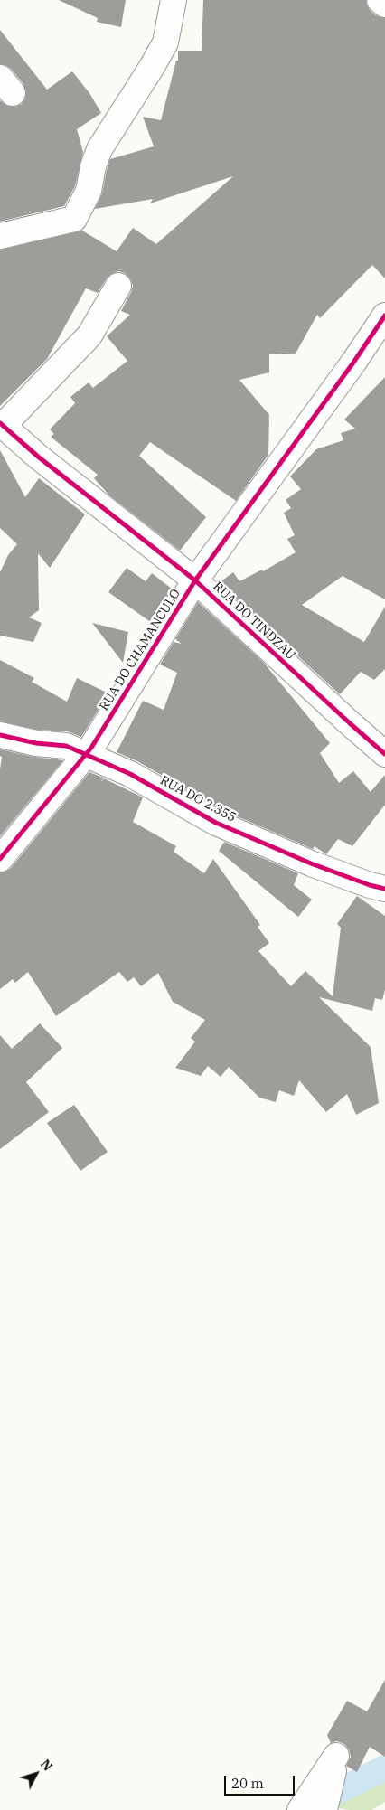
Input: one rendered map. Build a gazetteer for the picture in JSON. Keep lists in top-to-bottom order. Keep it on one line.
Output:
{"streets":{"street":["RUA DO TINDZAU","RUA DO CHAMANCULO","RUA DO 2.355"]},"crossings":[["RUA DO TINDZAU","RUA DO CHAMANCULO"],["RUA DO CHAMANCULO","RUA DO 2.355"]],"scale_bar":"20 m","north":"top right"}
